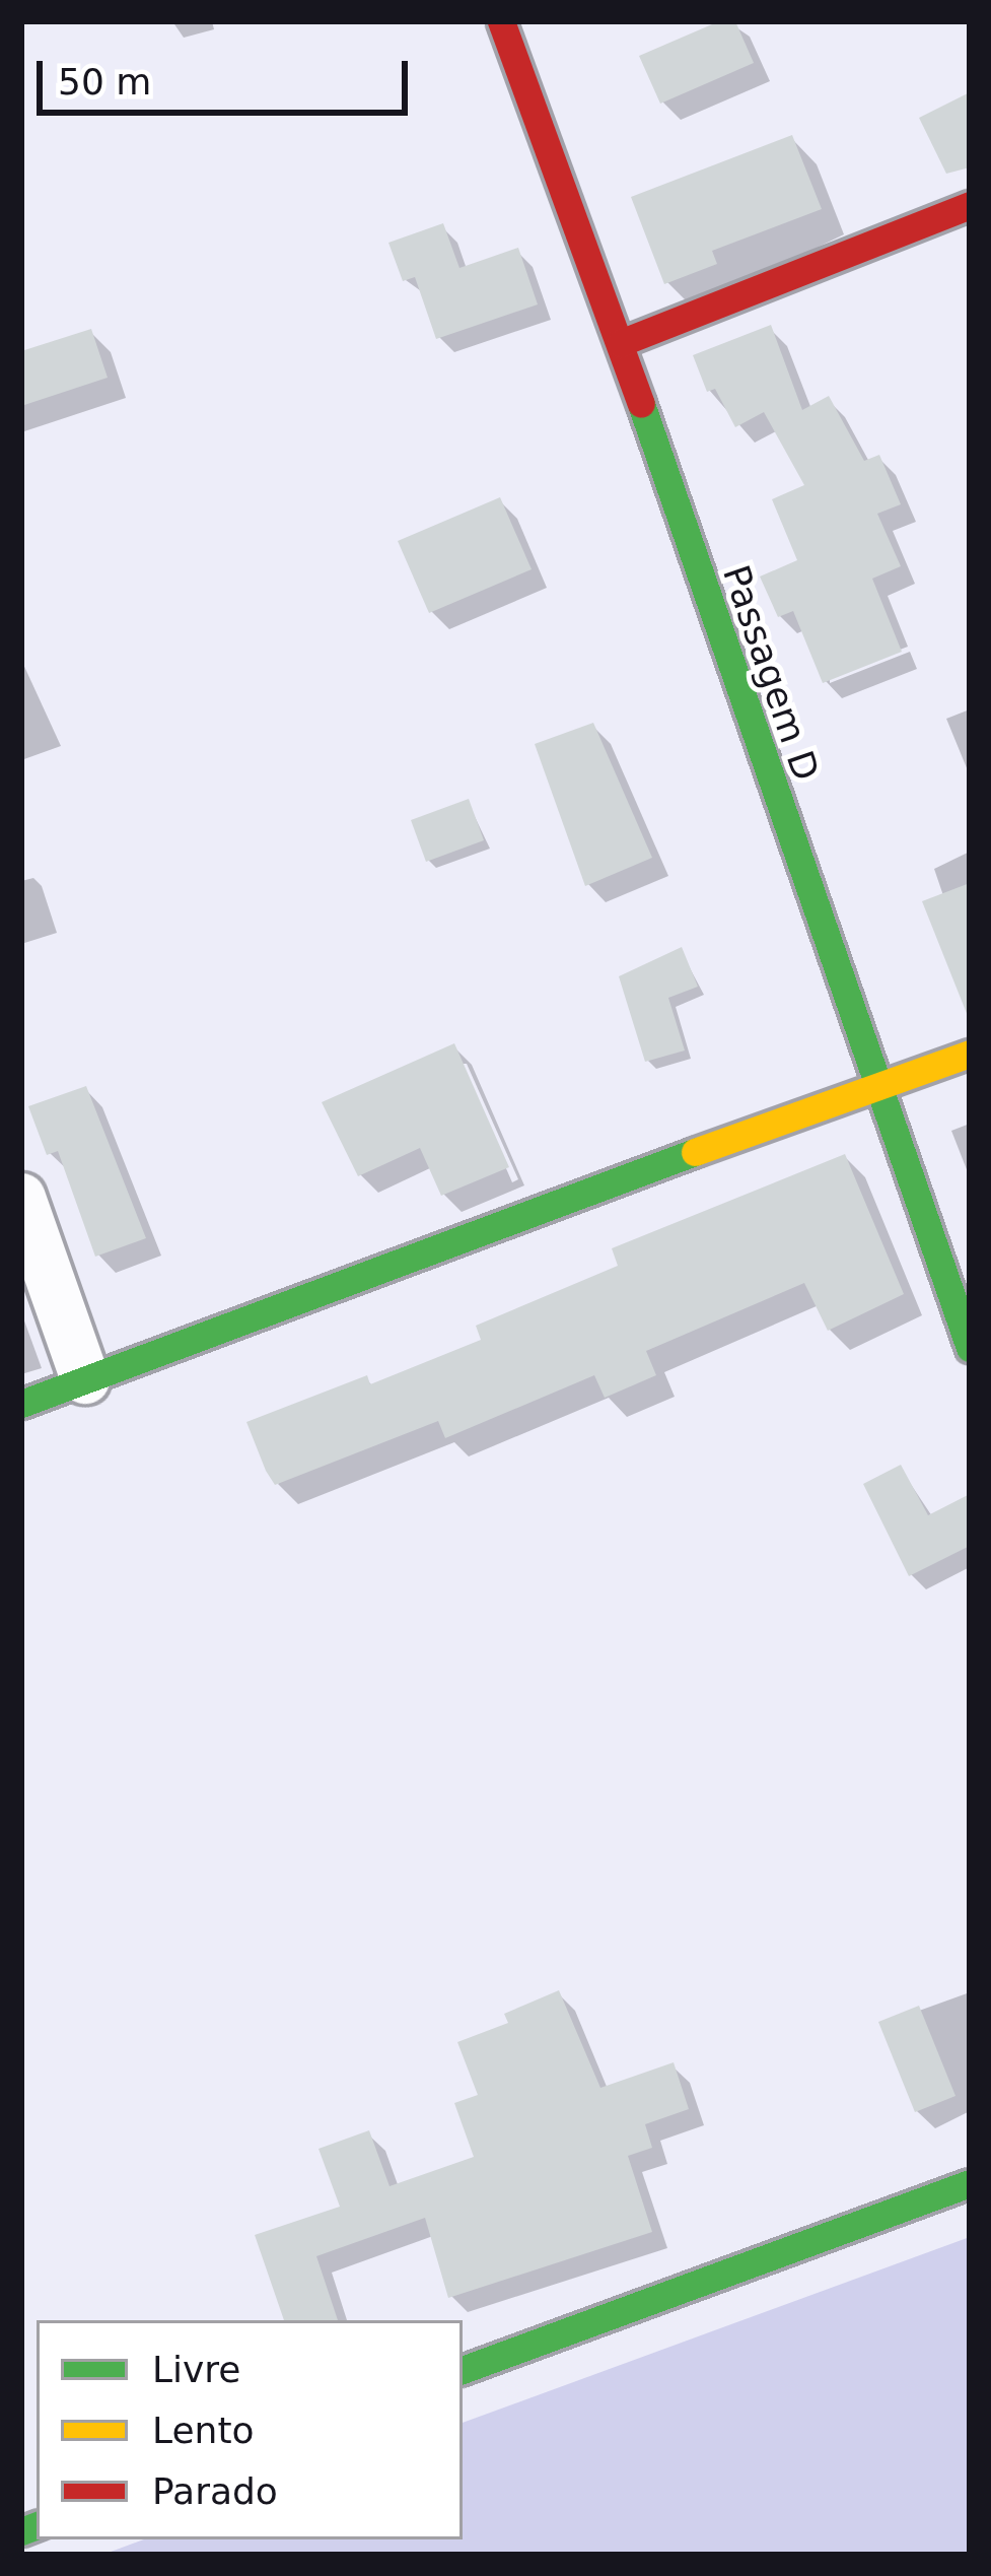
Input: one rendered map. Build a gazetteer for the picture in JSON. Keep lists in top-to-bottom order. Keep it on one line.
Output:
{"streets":{"street":["Passagem D"]},"legend":["Livre","Lento","Parado"],"scale_bar":"50 m"}
